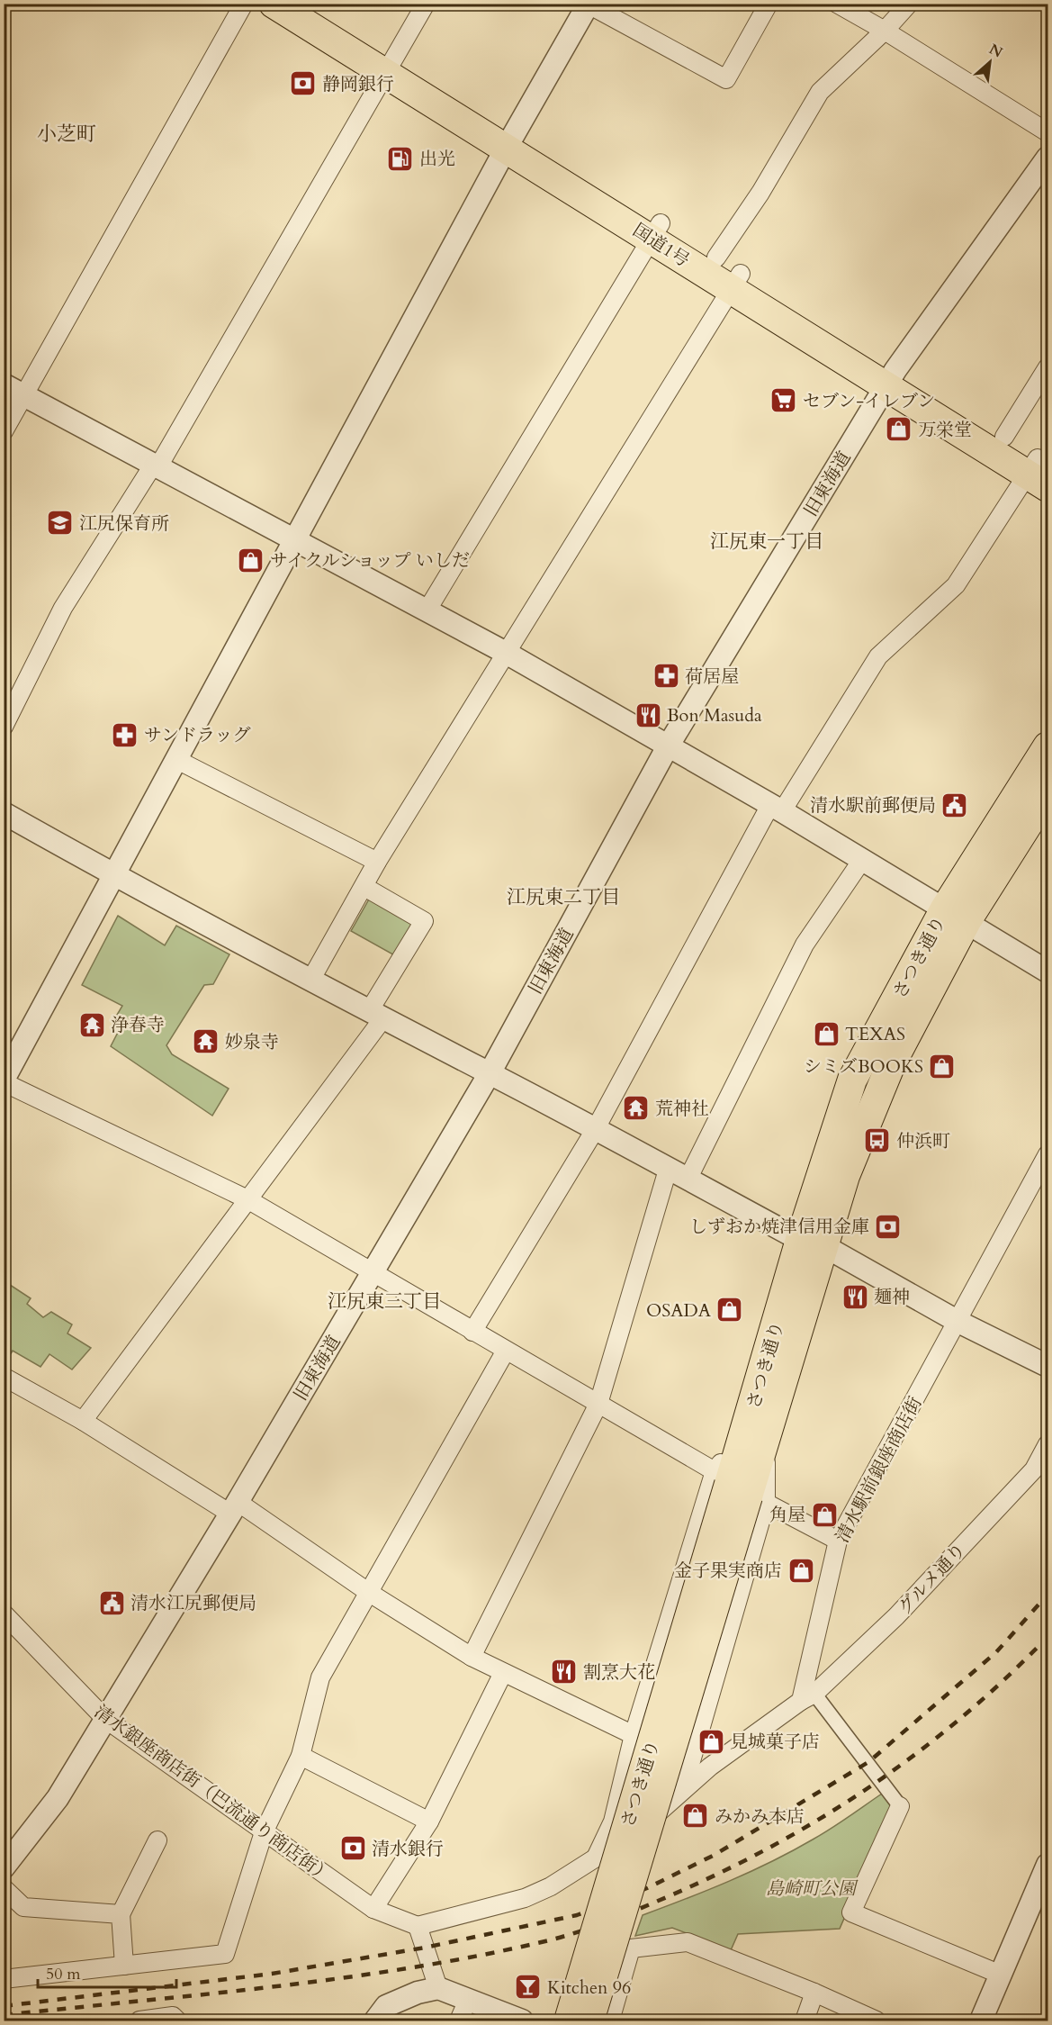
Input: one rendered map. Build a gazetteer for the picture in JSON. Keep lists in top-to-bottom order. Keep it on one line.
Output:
{"streets":{"highway":["国道1号","さつき通り"],"street":["旧東海道","清水駅前銀座商店街","グルメ通り","清水銀座商店街（巴流通り商店街）"]},"crossings":[["国道1号","旧東海道"],["旧東海道","清水銀座商店街（巴流通り商店街）"],["清水駅前銀座商店街","グルメ通り"]],"districts":["小芝町","江尻東一丁目","江尻東二丁目","江尻東三丁目"],"parks":["島崎町公園"],"places":{"bank":["静岡銀行","しずおか焼津信用金庫","清水銀行"],"fuel station":["出光"],"supermarket":["セブン-イレブン"],"shop":["万栄堂","サイクルショップ いしだ","TEXAS","シミズBOOKS","OSADA","角屋","金子果実商店","見城菓子店","みかみ本店"],"school or university":["江尻保育所"],"pharmacy":["荷居屋","サンドラッグ"],"restaurant":["Bon Masuda","麺神","割烹大花"],"public building":["清水駅前郵便局","清水江尻郵便局"],"temple":["浄春寺","妙泉寺","荒神社"],"bus stop":["仲浜町"],"bar":["Kitchen 96"]},"scale_bar":"50 m","north":"top right"}
